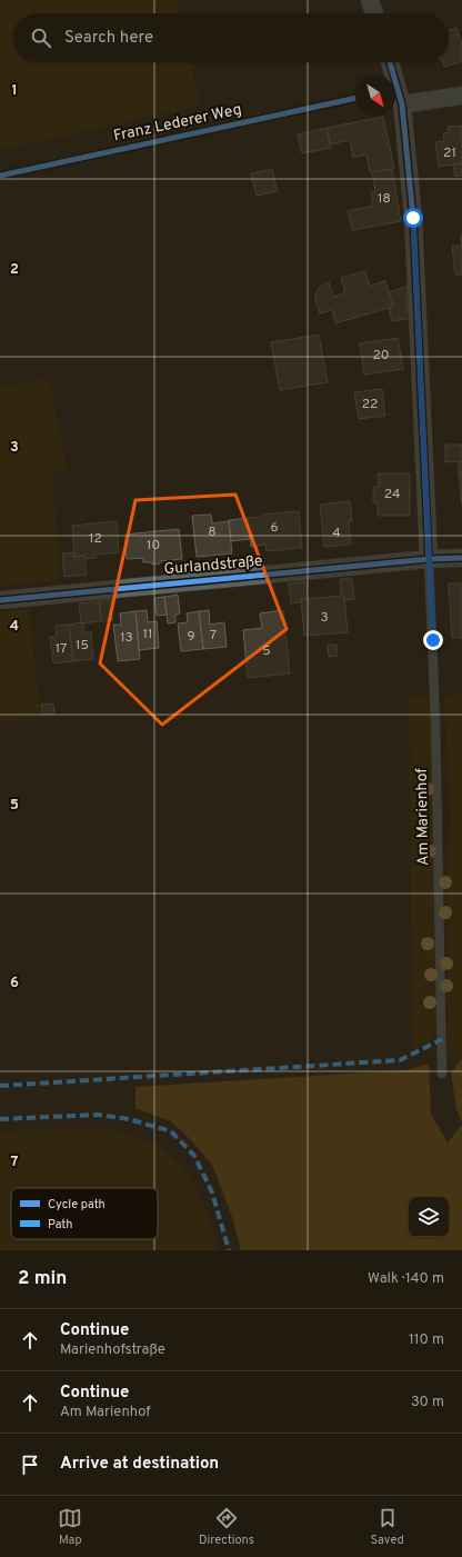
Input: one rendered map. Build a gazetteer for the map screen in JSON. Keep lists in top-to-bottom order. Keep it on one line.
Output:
{"streets":{"street":["Gurlandstraße"],"lane":["Am Marienhof"],"cycle path":["Franz Lederer Weg"]},"crossings":[["Gurlandstraße","Am Marienhof"]],"house_numbers":["21","18","20","22","24","6","8","4","12","10","3","11","7","9","13","15","17","5"],"legend":["Cycle path","Path"],"north":"bottom right","page":{"search":"Search here","heading":["2 min","Walk · 140 m"],"list":[["Continue","Marienhofstraße","110 m"],["Continue","Am Marienhof","30 m"],"Arrive at destination"],"nav":["Map","Directions","Saved"]},"grid":{"rows":["1","2","3","4","5","6","7"]}}
